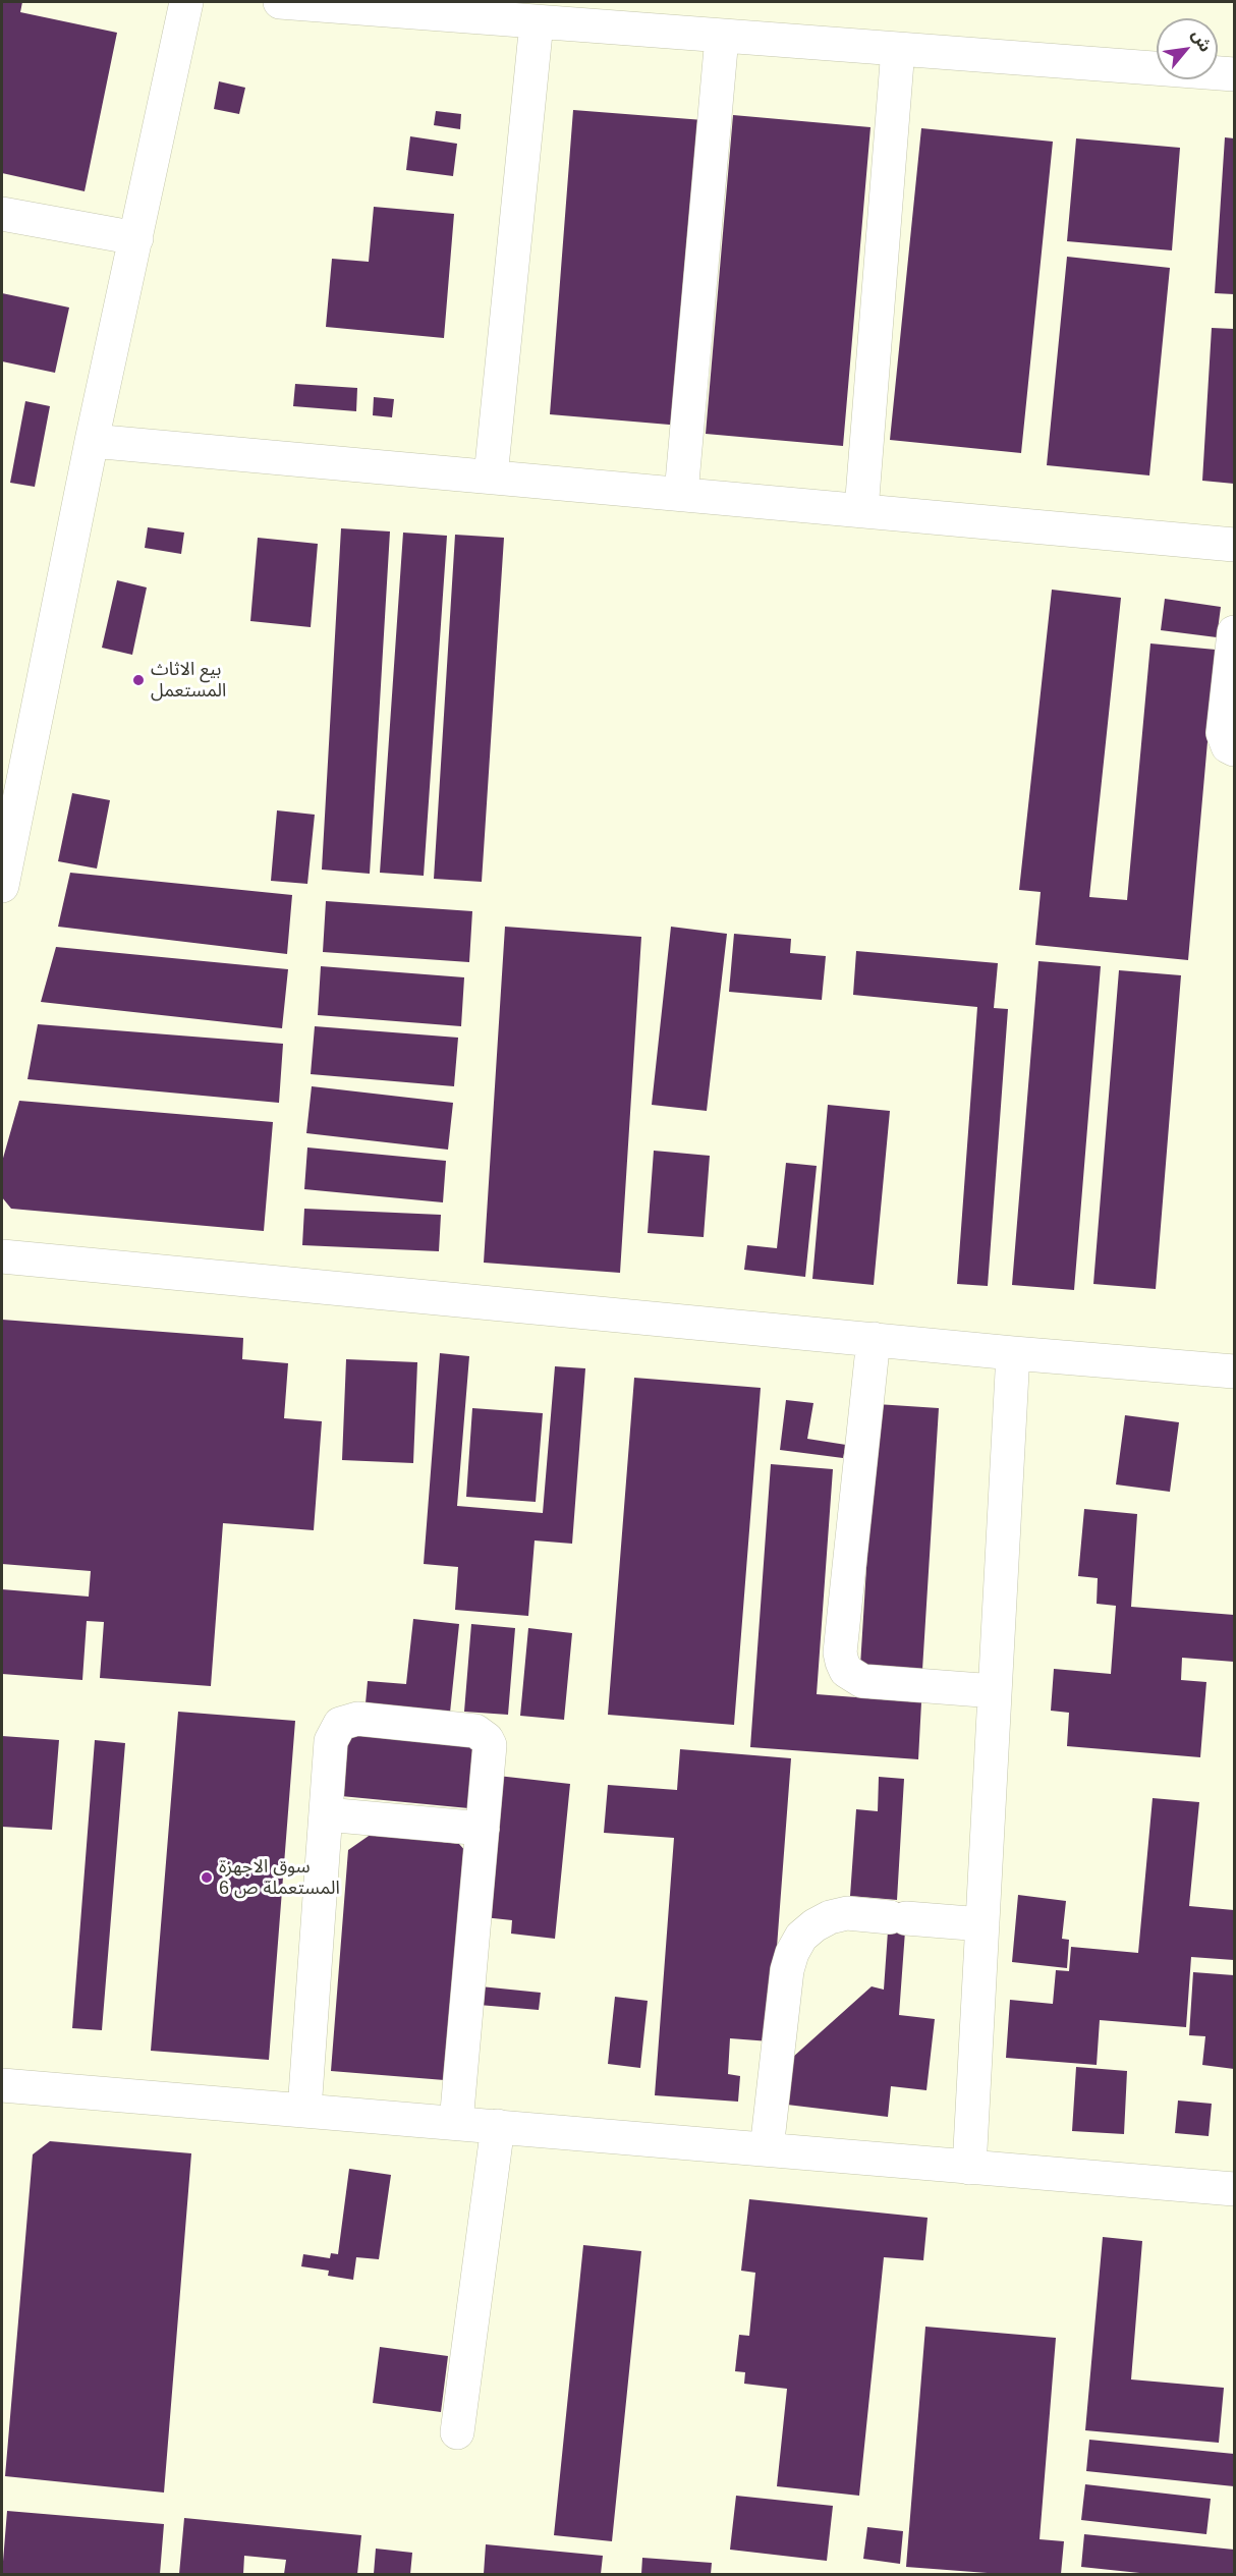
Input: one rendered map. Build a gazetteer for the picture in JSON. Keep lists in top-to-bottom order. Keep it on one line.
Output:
{"places":["بيع الاثاث المستعمل","سوق الاجهزة المستعملة ص 6"],"north":"top right"}
